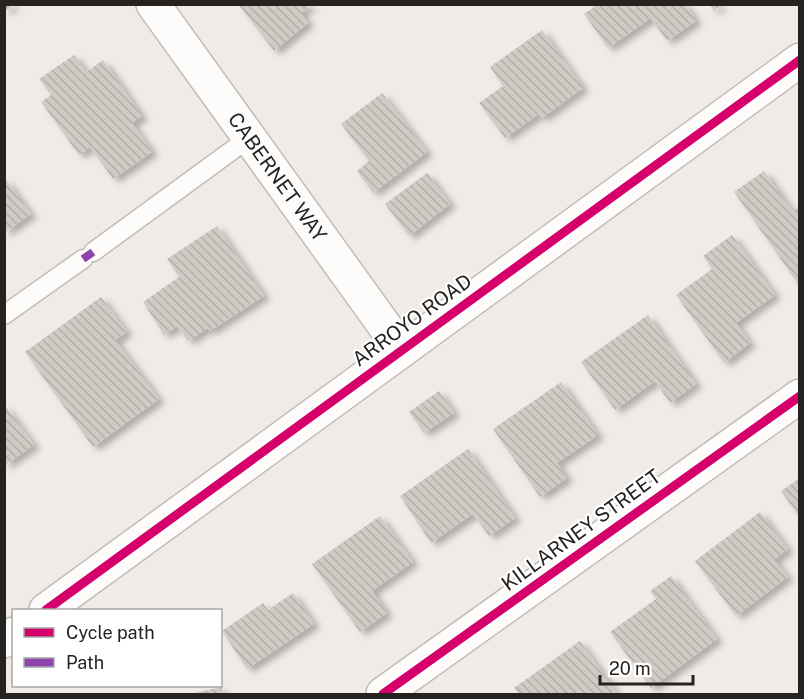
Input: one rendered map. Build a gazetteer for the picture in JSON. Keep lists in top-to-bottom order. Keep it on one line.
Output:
{"streets":{"street":["CABERNET WAY","ARROYO ROAD","KILLARNEY STREET"]},"crossings":[["CABERNET WAY","ARROYO ROAD"]],"legend":["Cycle path","Path"],"scale_bar":"20 m"}
